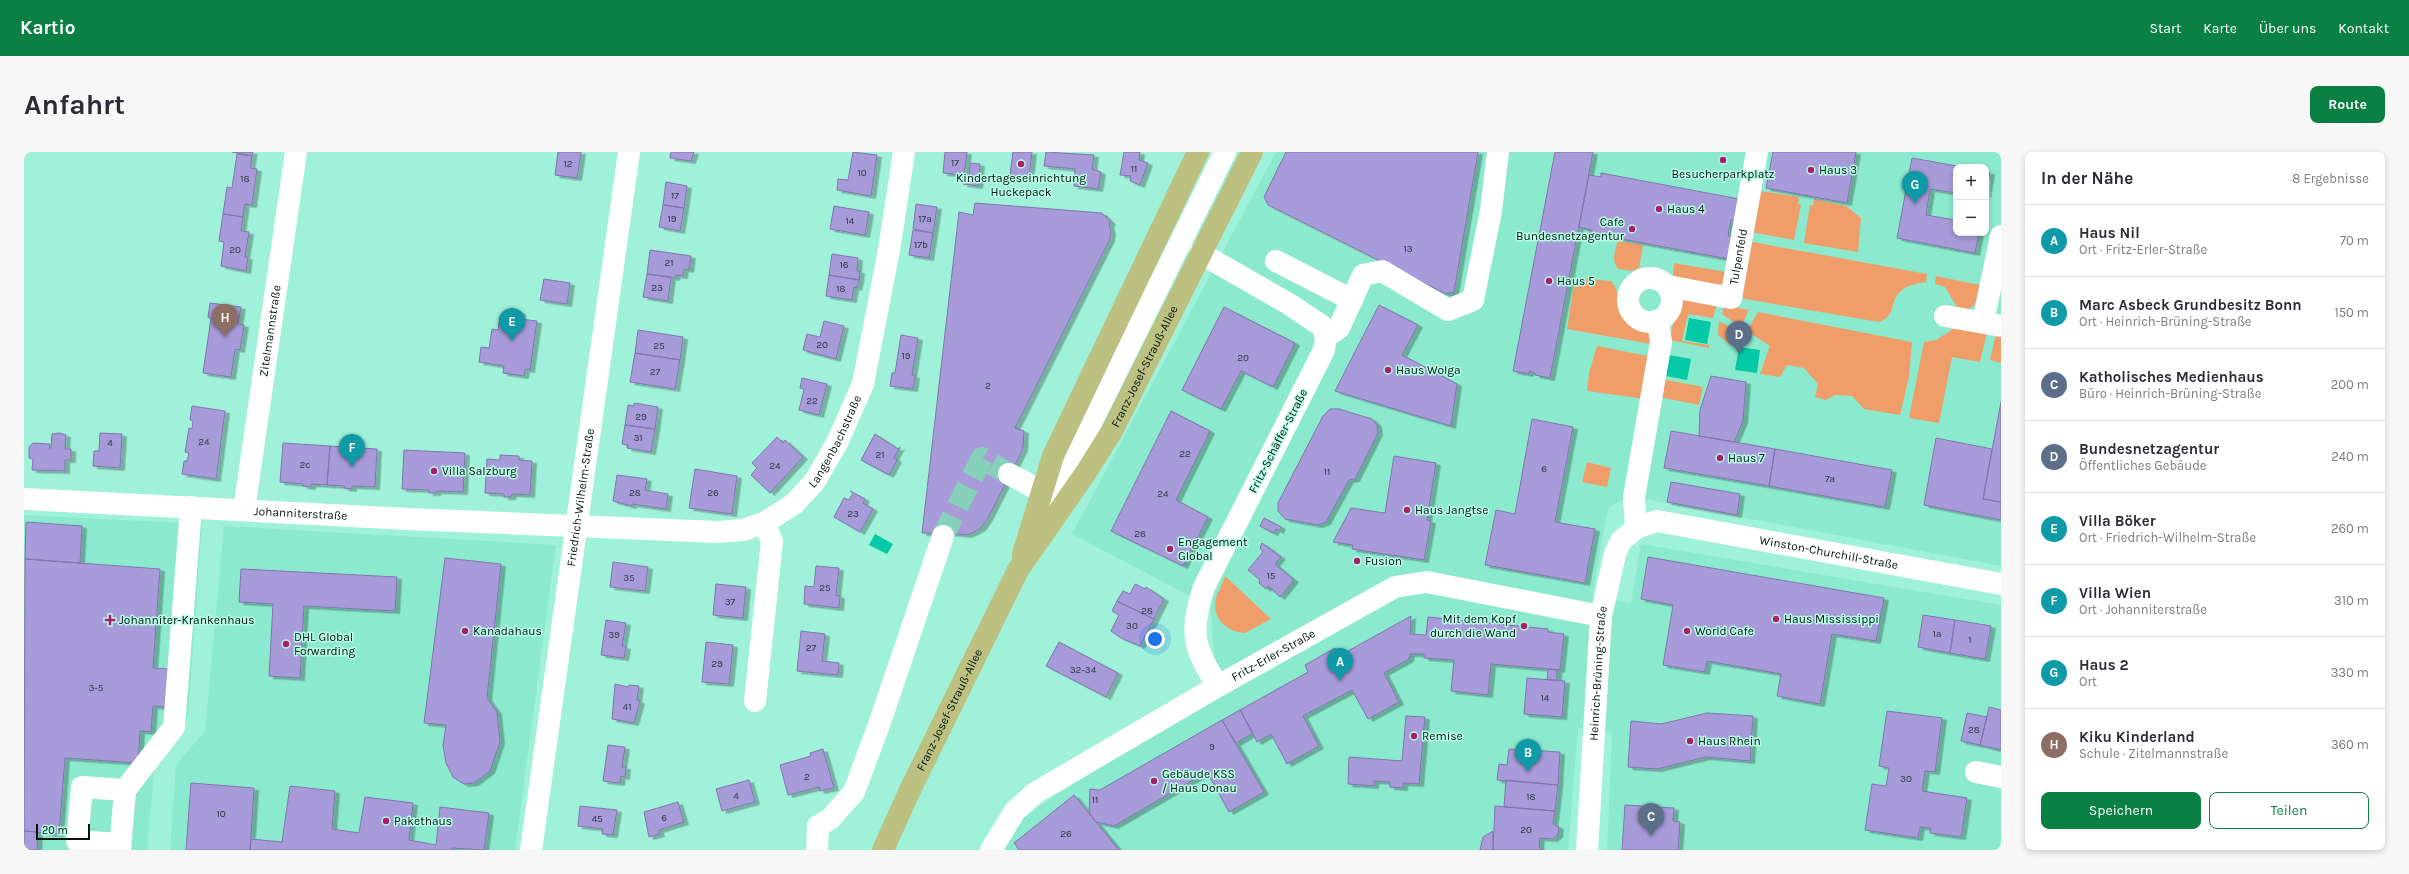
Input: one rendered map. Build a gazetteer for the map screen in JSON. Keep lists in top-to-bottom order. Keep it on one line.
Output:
{"streets":{"main road":["Franz-Josef-Strauß-Allee"],"street":["Tulpenfeld","Zitelmannstraße","Langenbachstraße","Fritz-Schäffer-Straße","Friedrich-Wilhelm-Straße","Johanniterstraße","Winston-Churchill-Straße","Fritz-Erler-Straße","Heinrich-Brüning-Straße"]},"crossings":[["Zitelmannstraße","Johanniterstraße"],["Langenbachstraße","Friedrich-Wilhelm-Straße"],["Langenbachstraße","Johanniterstraße"],["Fritz-Schäffer-Straße","Fritz-Erler-Straße"],["Friedrich-Wilhelm-Straße","Johanniterstraße"],["Winston-Churchill-Straße","Heinrich-Brüning-Straße"],["Fritz-Erler-Straße","Heinrich-Brüning-Straße"]],"places":{"other":["Besucherparkplatz","Kindertageseinrichtung Huckepack","Haus 3","Haus 4","Cafe Bundesnetzagentur","Haus 5","Haus Wolga","Haus 7","Villa Salzburg","Haus Jangtse","Engagement Global","Fusion","Haus Mississippi","Mit dem Kopf durch die Wand","Kanadahaus","World Cafe","DHL Global Forwarding","Remise","Haus Rhein","Gebäude KSS / Haus Donau","Pakethaus"],"health":["Johanniter-Krankenhaus"]},"house_numbers":["17","12","11","10","18","17","19","17a","14","17b","13","20","21","16","23","18","20","25","19","20","27","2","22","29","31","24","4","22","21","2c","24","6","11","7a","28","26","24","23","26","15","35","25","37","28","30","1a","39","1","27","29","32-34","3-5","14","41","28","9","2","30","4","18","11","10","6","45","20","26"],"scale_bar":"20 m","page":{"header":"Kartio","nav":["Start","Karte","Über uns","Kontakt"],"buttons":["Route",["Speichern","Teilen"]],"title":"Anfahrt","heading":["In der Nähe","8 Ergebnisse"],"map_buttons":["+","−"],"pins":["G","H","E","D","F","A","B","C"],"list":[{"mark":"A","name":"Haus Nil","note":"Ort · Fritz-Erler-Straße","value":"70 m"},{"mark":"B","name":"Marc Asbeck Grundbesitz Bonn","note":"Ort · Heinrich-Brüning-Straße","value":"150 m"},{"mark":"C","name":"Katholisches Medienhaus","note":"Büro · Heinrich-Brüning-Straße","value":"200 m"},{"mark":"D","name":"Bundesnetzagentur","note":"Öffentliches Gebäude","value":"240 m"},{"mark":"E","name":"Villa Böker","note":"Ort · Friedrich-Wilhelm-Straße","value":"260 m"},{"mark":"F","name":"Villa Wien","note":"Ort · Johanniterstraße","value":"310 m"},{"mark":"G","name":"Haus 2","note":"Ort","value":"330 m"},{"mark":"H","name":"Kiku Kinderland","note":"Schule · Zitelmannstraße","value":"360 m"}],"scale":"20 m"}}
